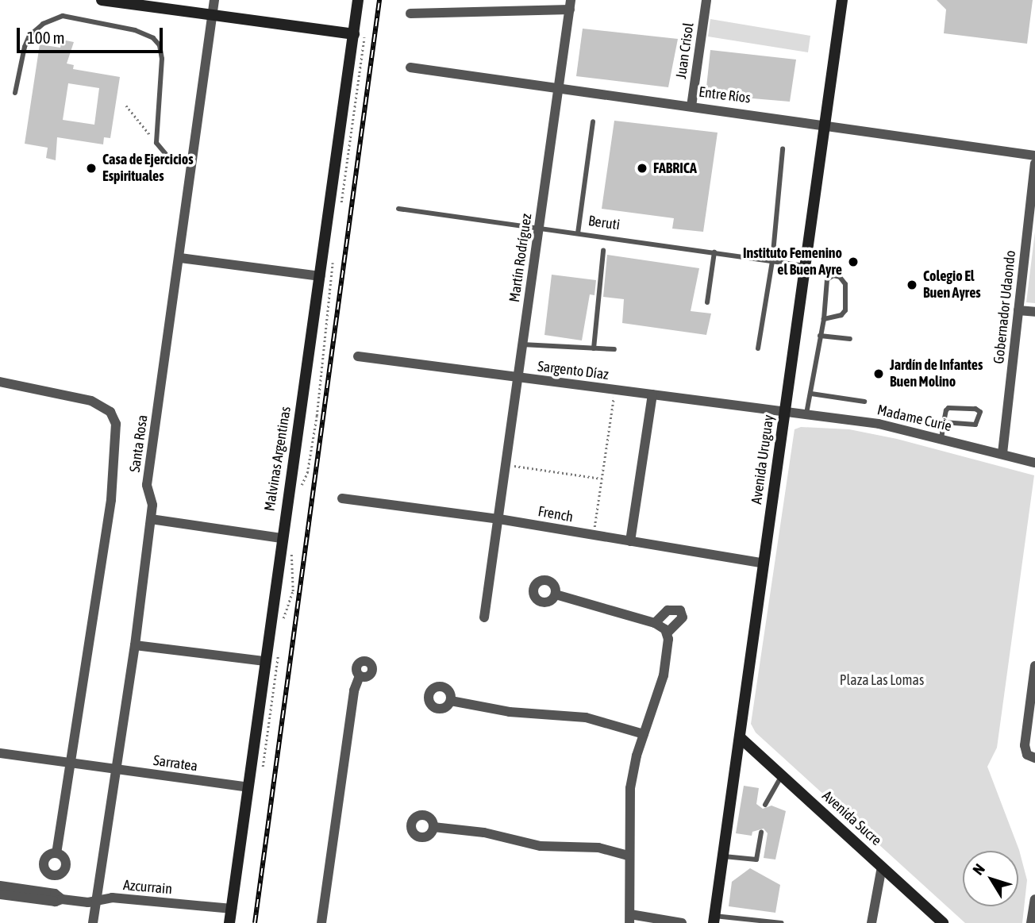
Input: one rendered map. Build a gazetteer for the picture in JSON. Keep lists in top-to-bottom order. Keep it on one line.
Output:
{"streets":{"main road":["Malvinas Argentinas","Avenida Uruguay","Avenida Sucre"],"street":["Juan Crisol","Entre Ríos","Martín Rodríguez","Gobernador Udaondo","Sargento Díaz","Madame Curie","Santa Rosa","French","Sarratea","Azcurrain"],"lane":["Beruti"]},"crossings":[["Juan Crisol","Entre Ríos"],["Entre Ríos","Martín Rodríguez"],["Entre Ríos","Avenida Uruguay"],["Beruti","Martín Rodríguez"],["Beruti","Avenida Uruguay"],["Martín Rodríguez","Sargento Díaz"],["Martín Rodríguez","French"],["Gobernador Udaondo","Madame Curie"],["Sargento Díaz","Madame Curie"],["Sargento Díaz","Avenida Uruguay"],["Madame Curie","Avenida Uruguay"],["Santa Rosa","Sarratea"],["Santa Rosa","Azcurrain"],["Malvinas Argentinas","Sarratea"],["Malvinas Argentinas","Azcurrain"],["Avenida Uruguay","French"],["Avenida Uruguay","Avenida Sucre"]],"parks":["Plaza Las Lomas"],"places":["Casa de Ejercicios Espirituales","FABRICA","Instituto Femenino el Buen Ayre","Colegio El Buen Ayres","Jardín de Infantes Buen Molino"],"scale_bar":"100 m","north":"top left"}
